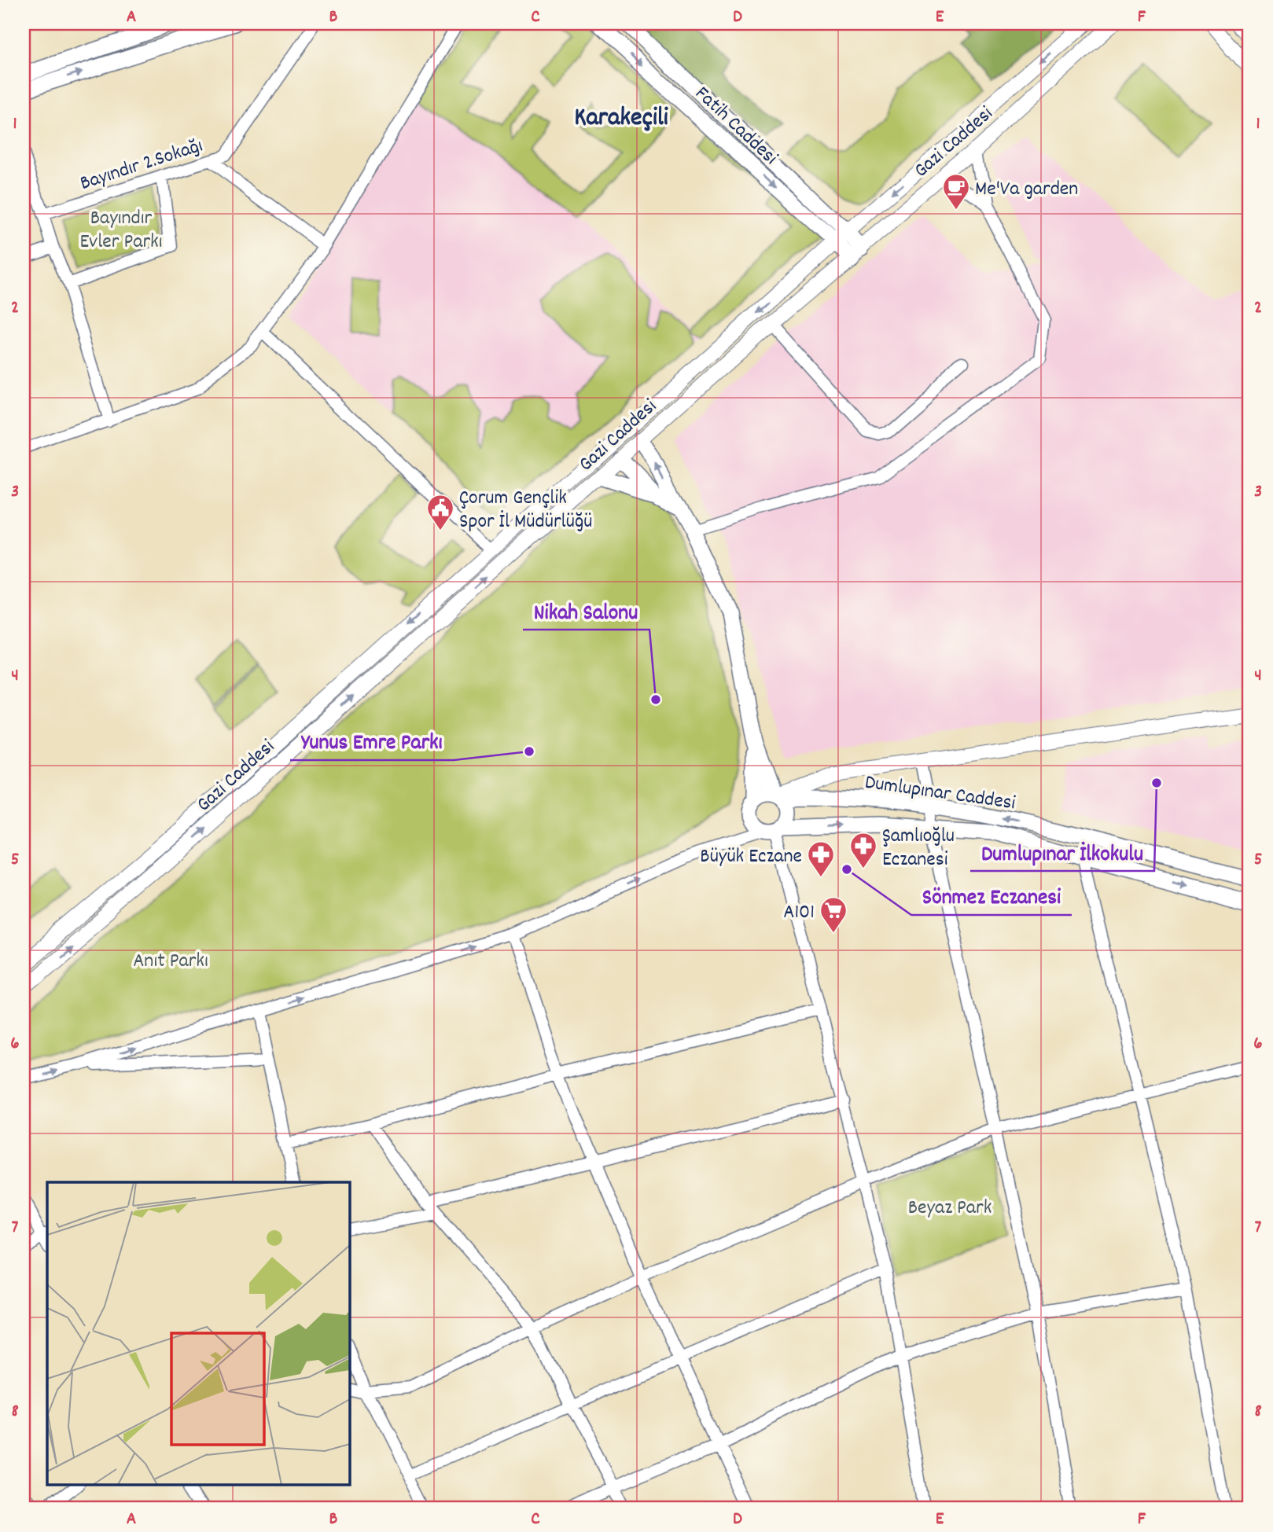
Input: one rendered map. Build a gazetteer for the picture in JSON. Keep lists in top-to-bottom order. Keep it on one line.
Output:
{"streets":{"main road":["Fatih Caddesi","Dumlupınar Caddesi"],"street":["Gazi Caddesi","Bayındır 2.Sokağı"]},"crossings":[["Fatih Caddesi","Gazi Caddesi"]],"districts":["Karakeçili"],"parks":["Bayındır Evler Parkı","Anıt Parkı","Beyaz Park"],"places":{"cafe":["Me'Va garden"],"public building":["Çorum Gençlik Spor İl Müdürlüğü"],"other":["Nikah Salonu","Yunus Emre Parkı","Dumlupınar İlkokulu","Sönmez Eczanesi"],"pharmacy":["Şamlıoğlu Eczanesi","Büyük Eczane"],"supermarket":["A101"]},"grid":{"columns":["A","B","C","D","E","F"],"rows":["1","2","3","4","5","6","7","8"]}}
